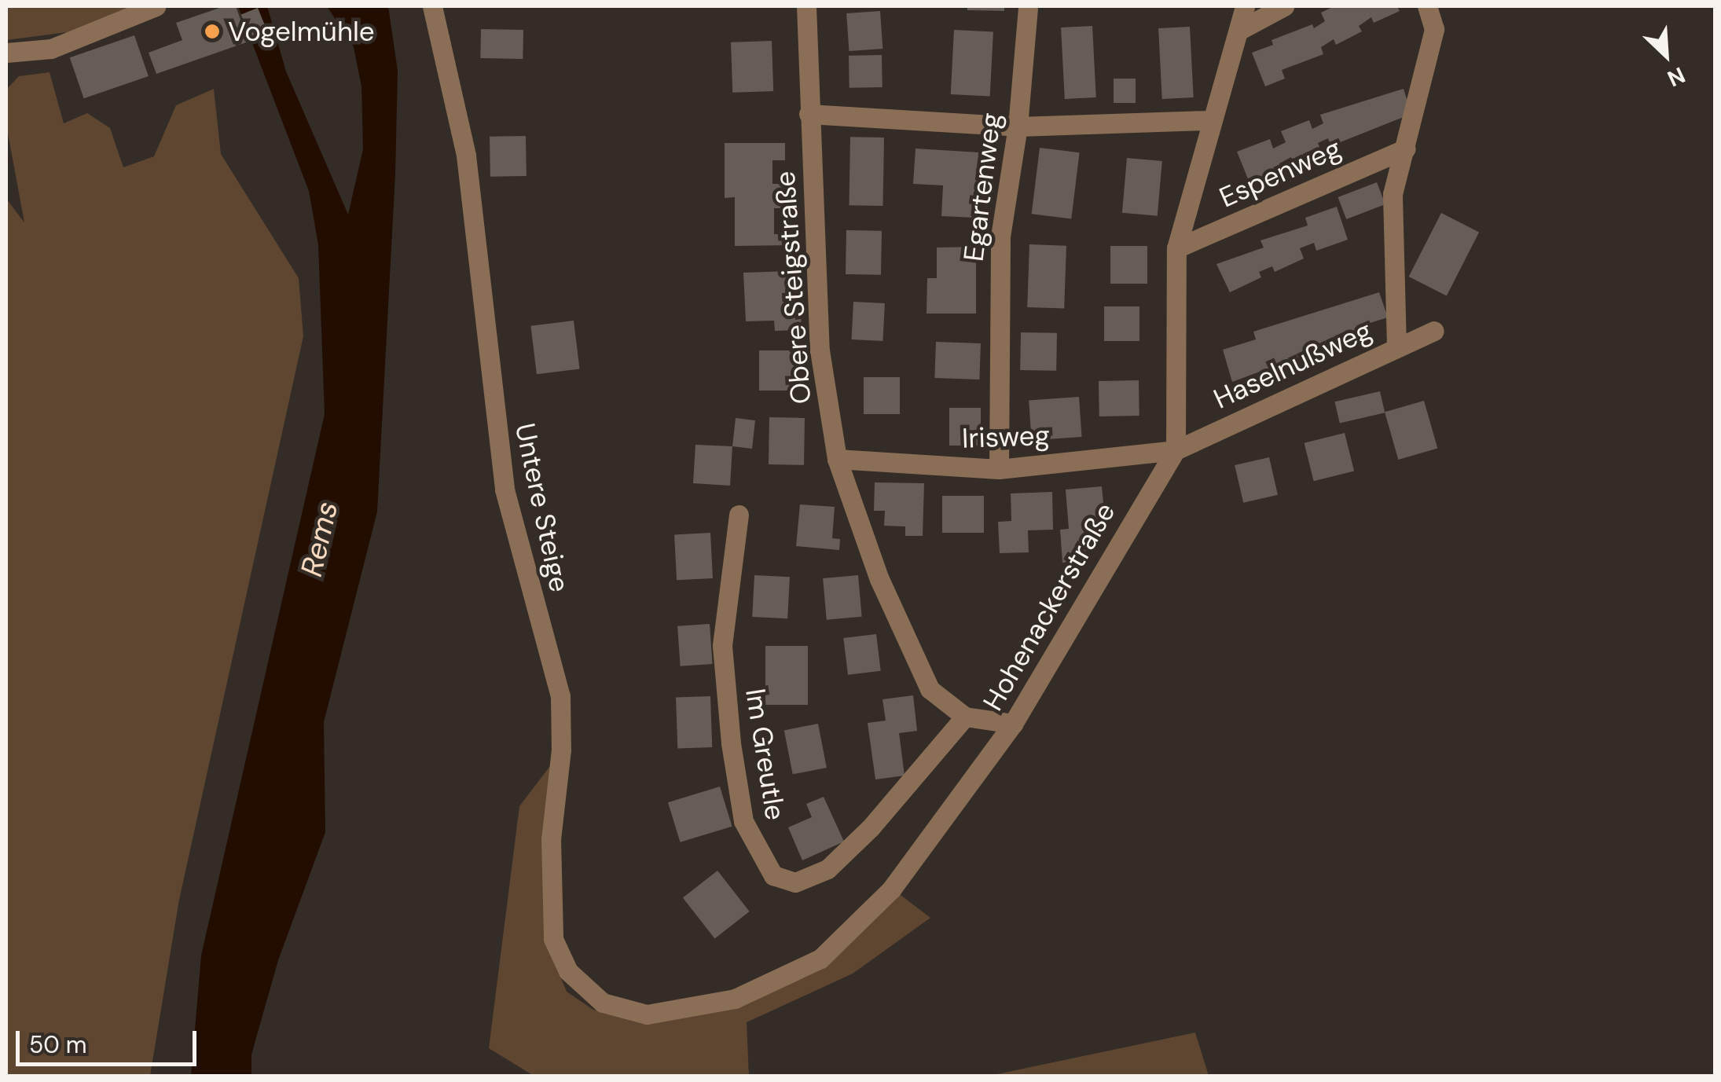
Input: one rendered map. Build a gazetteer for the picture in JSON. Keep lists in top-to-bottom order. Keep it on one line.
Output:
{"streets":{"street":["Espenweg","Egartenweg","Obere Steigstraße","Haselnußweg","Irisweg","Untere Steige","Hohenackerstraße","Im Greutle"]},"crossings":[["Egartenweg","Irisweg"],["Obere Steigstraße","Irisweg"],["Obere Steigstraße","Hohenackerstraße"],["Obere Steigstraße","Im Greutle"],["Haselnußweg","Irisweg"],["Haselnußweg","Hohenackerstraße"],["Irisweg","Hohenackerstraße"],["Untere Steige","Hohenackerstraße"]],"water":["Rems"],"places":["Vogelmühle"],"scale_bar":"50 m","north":"bottom right"}
